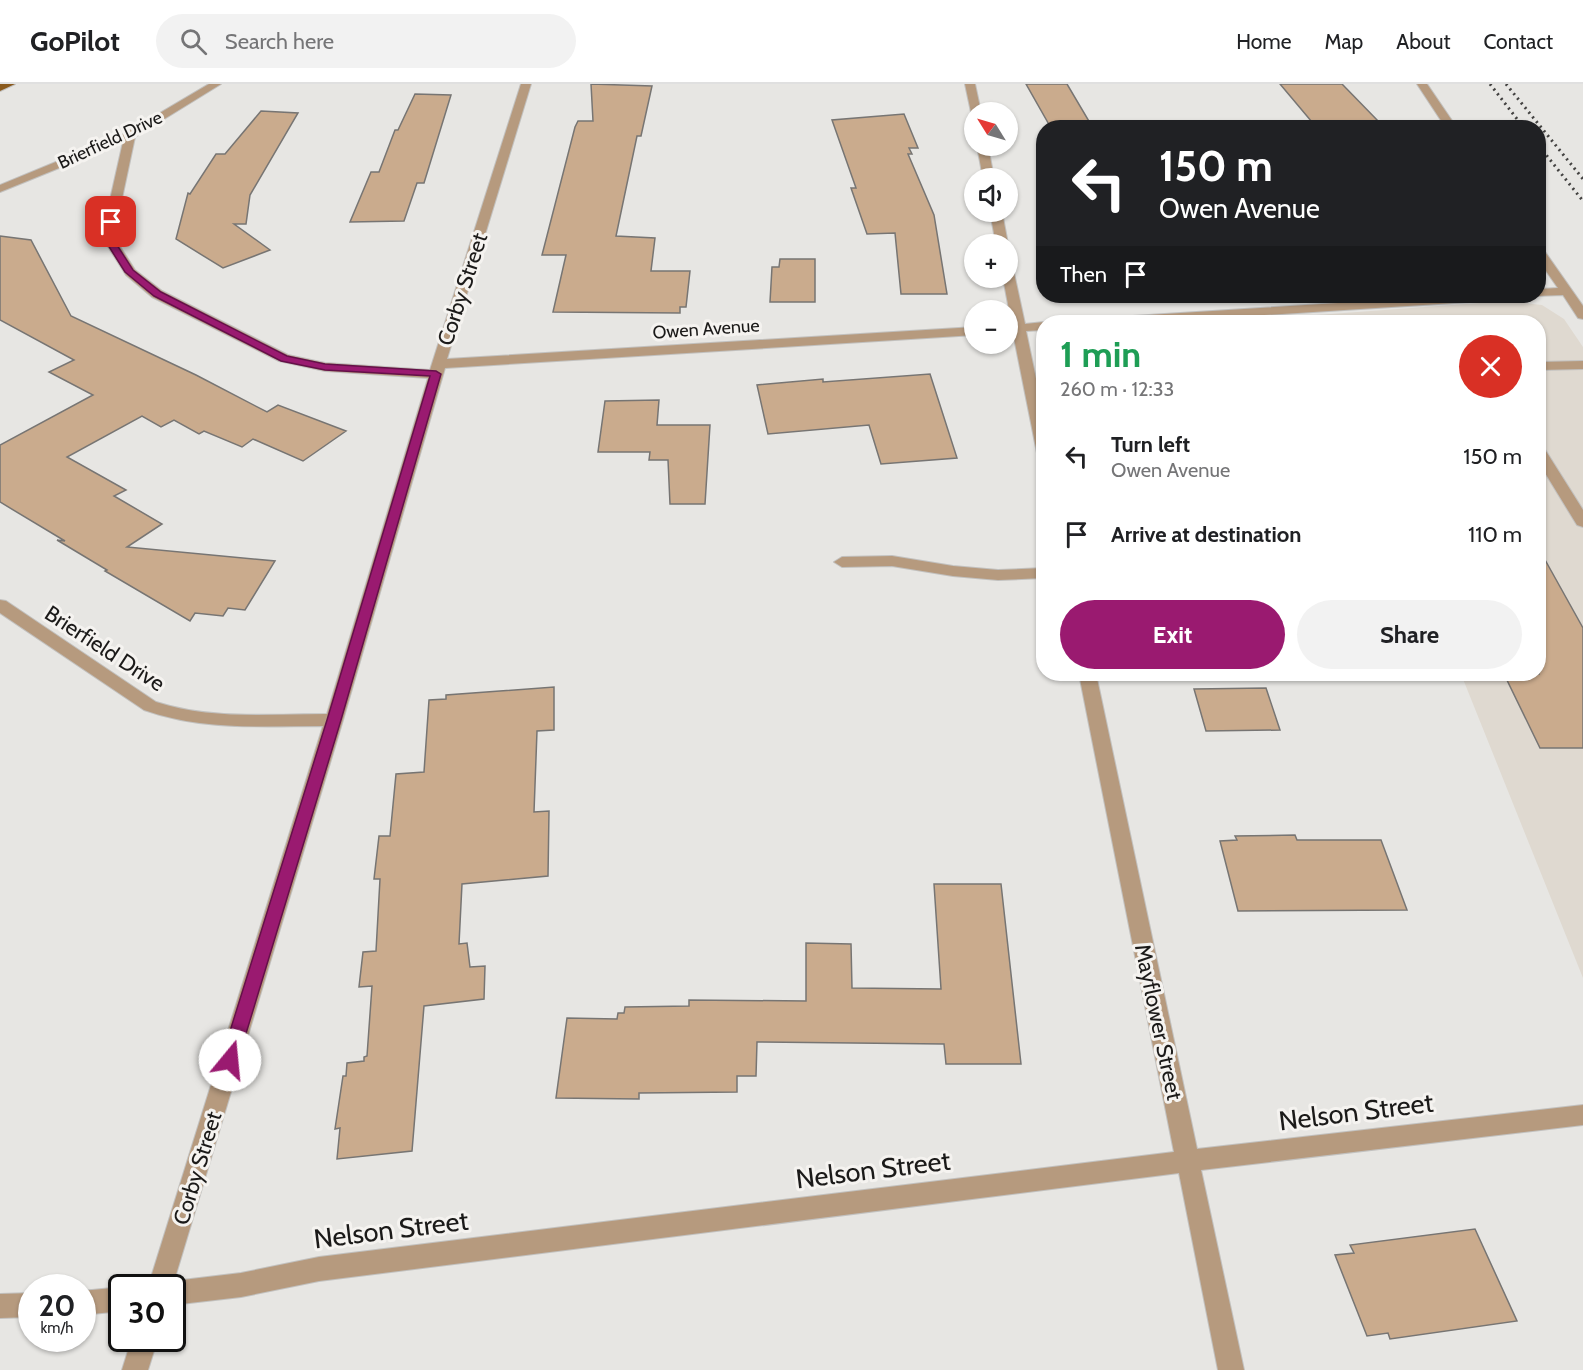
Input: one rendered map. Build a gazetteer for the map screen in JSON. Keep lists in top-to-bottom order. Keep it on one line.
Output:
{"streets":{"street":["Brierfield Drive","Corby Street","Owen Avenue","Mayflower Street","Nelson Street"]},"crossings":[["Brierfield Drive","Corby Street"],["Brierfield Drive","Owen Avenue"],["Corby Street","Owen Avenue"],["Mayflower Street","Nelson Street"]],"north":"top left","page":{"header":"GoPilot","search":"Search here","nav":["Home","Map","About","Contact"],"map_buttons":["+","−"],"turn":["150 m","Owen Avenue"],"then":"Then","heading":["1 min","260 m · 12:33"],"list":[{"name":"Turn left","note":"Owen Avenue","value":"150 m"},{"name":"Arrive at destination","value":"110 m"}],"buttons":["Exit","Share"],"speed":"20 km/h","limit":"30"}}
